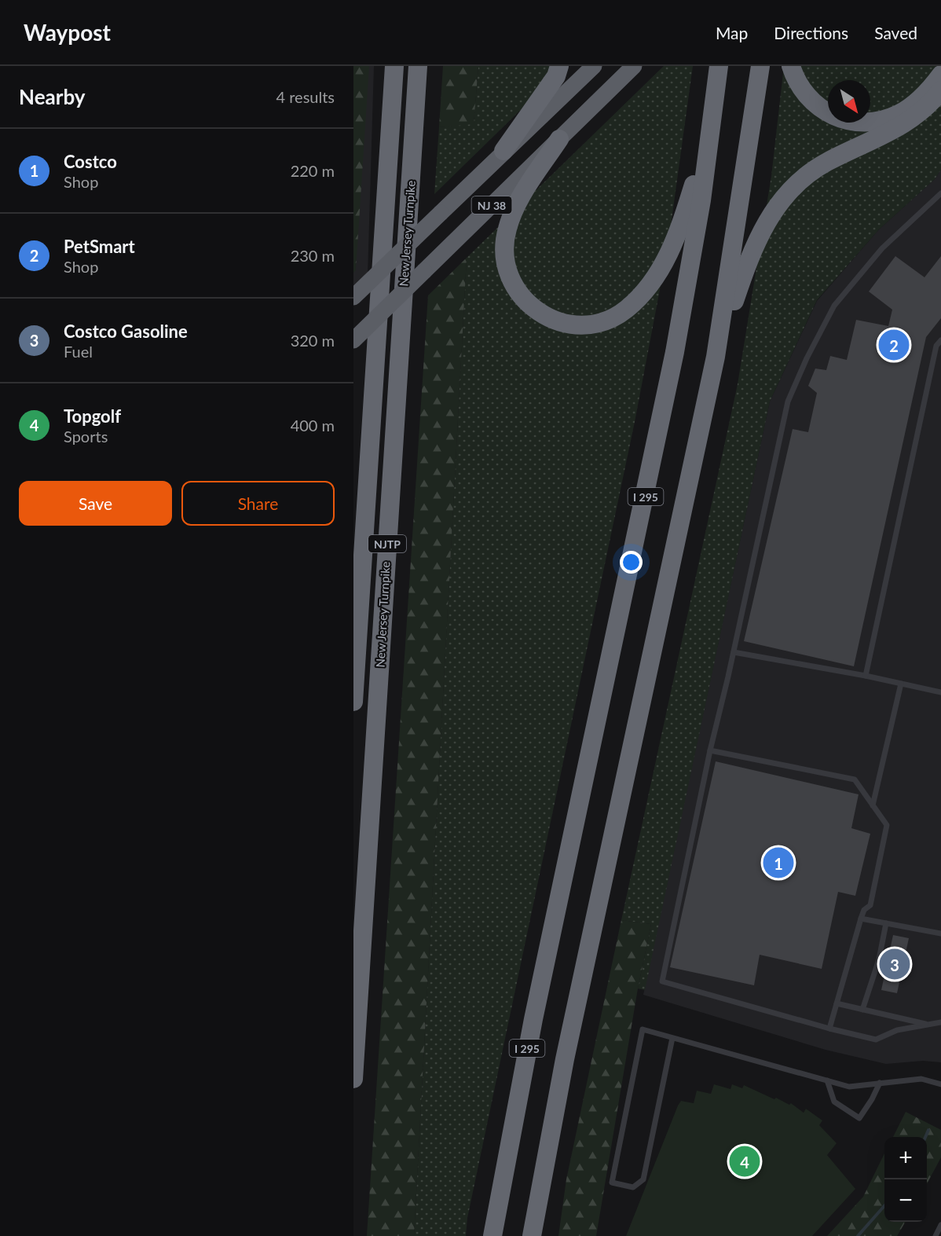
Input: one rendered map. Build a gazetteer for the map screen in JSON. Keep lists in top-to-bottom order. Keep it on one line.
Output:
{"streets":{"highway":["NJ 38","New Jersey Turnpike","I 295","NJTP"]},"north":"bottom right","page":{"header":"Waypost","nav":["Map","Directions","Saved"],"heading":["Nearby","4 results"],"list":[{"mark":"1","name":"Costco","note":"Shop","value":"220 m"},{"mark":"2","name":"PetSmart","note":"Shop","value":"230 m"},{"mark":"3","name":"Costco Gasoline","note":"Fuel","value":"320 m"},{"mark":"4","name":"Topgolf","note":"Sports","value":"400 m"}],"pins":["2","1","3","4"],"buttons":["Save","Share"],"map_buttons":["+","−"]}}
